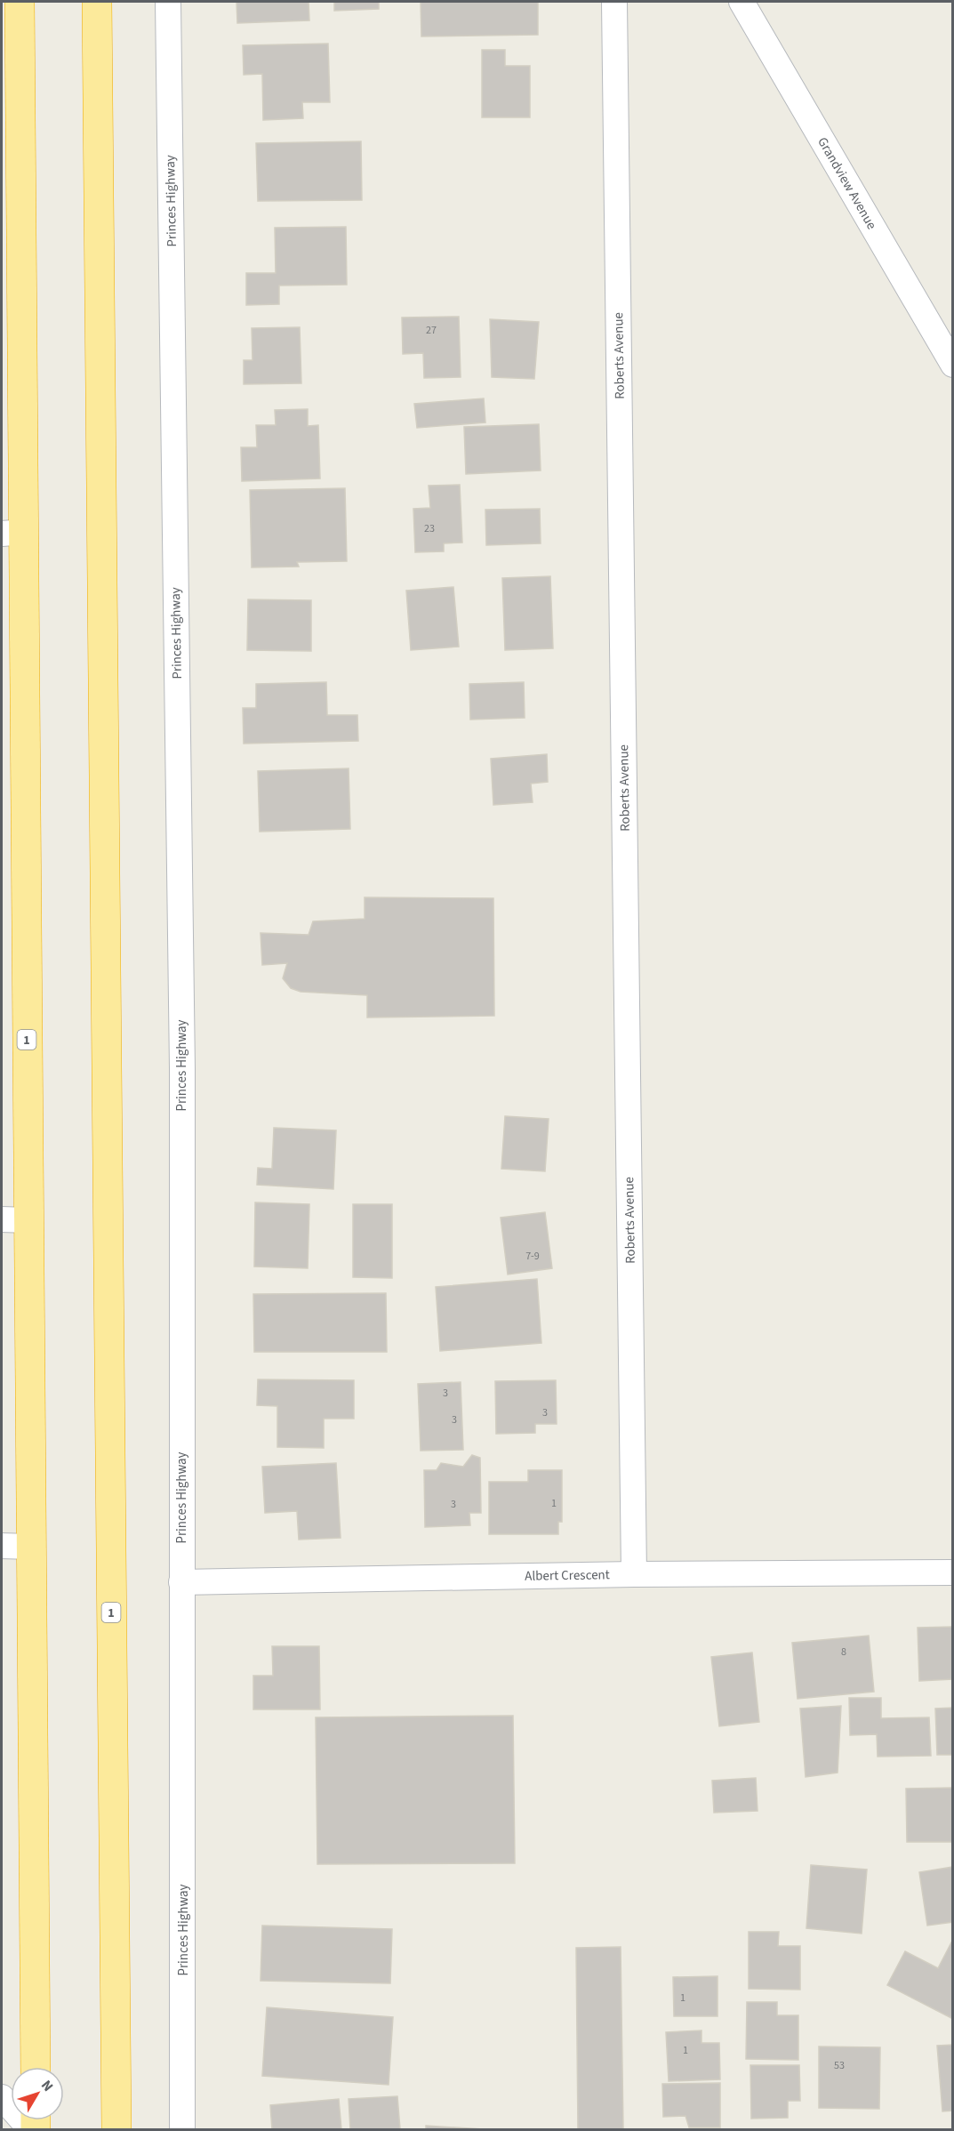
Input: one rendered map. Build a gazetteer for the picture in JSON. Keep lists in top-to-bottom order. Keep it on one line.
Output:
{"streets":{"highway":["1"],"street":["Grandview Avenue","Princes Highway","Roberts Avenue","Albert Crescent"]},"crossings":[["Princes Highway","Albert Crescent"],["Roberts Avenue","Albert Crescent"]],"house_numbers":["27","23","7-9","3","3","3","1","3","8","1","1","53"],"north":"top right"}
